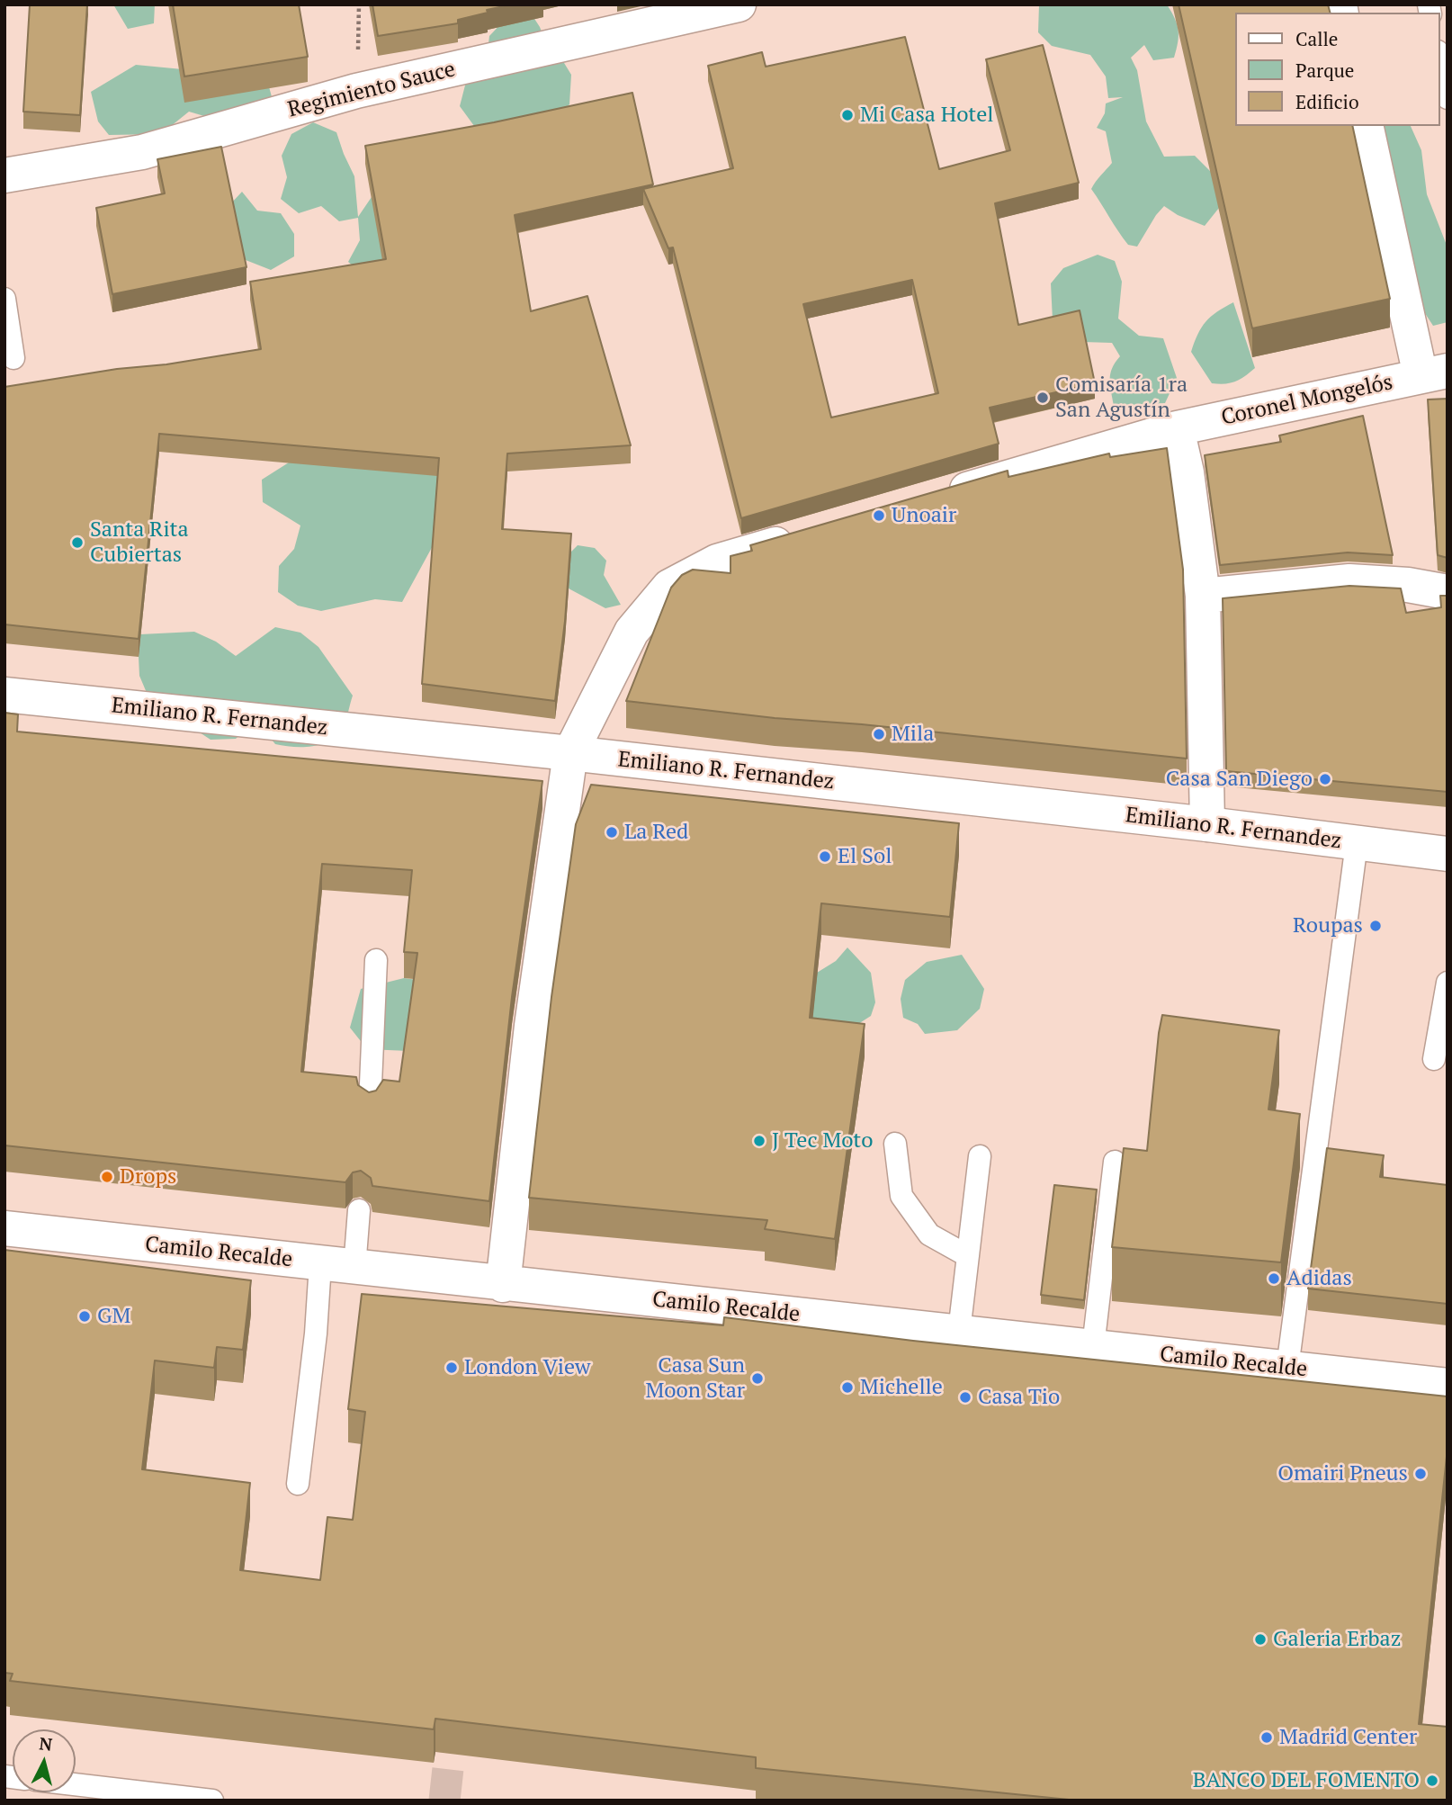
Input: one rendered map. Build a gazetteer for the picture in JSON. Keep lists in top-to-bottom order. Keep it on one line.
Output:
{"streets":{"street":["Regimiento Sauce","Coronel Mongelós","Emiliano R. Fernandez","Camilo Recalde"]},"places":["Mi Casa Hotel","Comisaría 1ra San Agustín","Unoair","Santa Rita Cubiertas","Mila","Casa San Diego","La Red","El Sol","Roupas","J Tec Moto","Drops","Adidas","GM","London View","Casa Sun Moon Star","Michelle","Casa Tio","Omairi Pneus","Galeria Erbaz","Madrid Center","BANCO DEL FOMENTO"],"legend":["Calle","Parque","Edificio"],"north":"top"}
